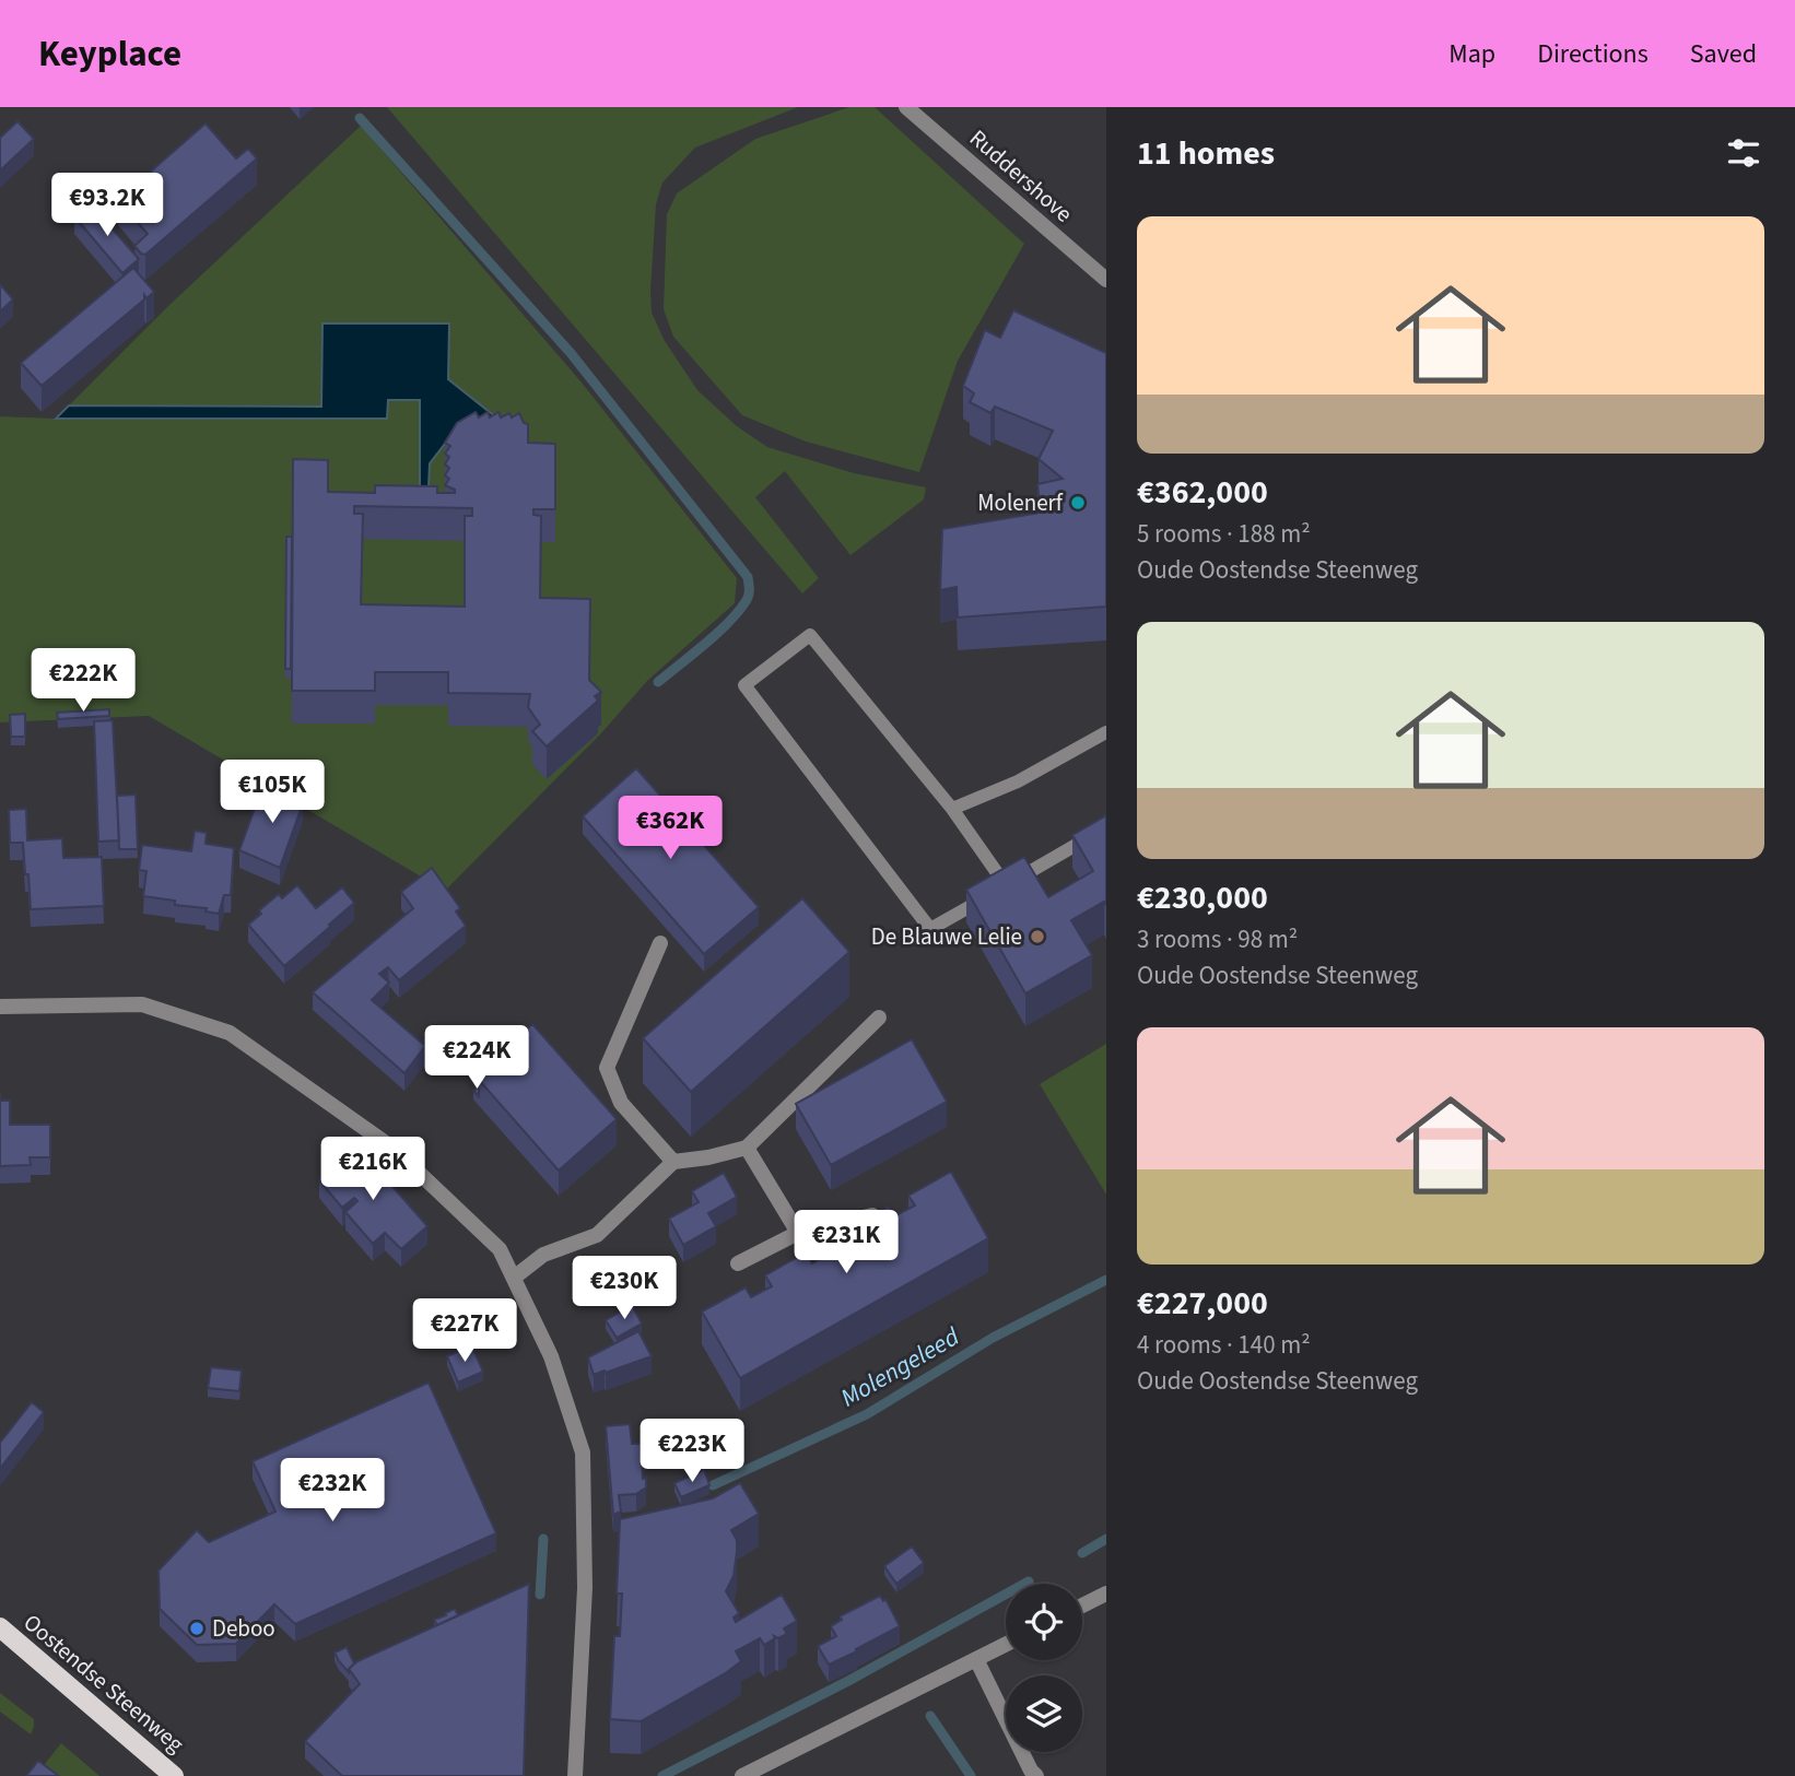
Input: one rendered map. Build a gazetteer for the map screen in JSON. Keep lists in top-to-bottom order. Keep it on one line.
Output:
{"streets":{"main road":["Oostendse Steenweg"],"street":["Ruddershove"]},"water":["Molengeleed"],"places":["Molenerf","De Blauwe Lelie","Deboo"],"page":{"header":"Keyplace","nav":["Map","Directions","Saved"],"heading":"11 homes","price":["€93.2K","€222K","€105K","€362K","€224K","€216K","€231K","€230K","€227K","€223K","€232K"],"list":[{"name":"€362,000","note":"5 rooms · 188 m² · Oude Oostendse Steenweg"},{"name":"€230,000","note":"3 rooms · 98 m² · Oude Oostendse Steenweg"},{"name":"€227,000","note":"4 rooms · 140 m² · Oude Oostendse Steenweg"}]}}
